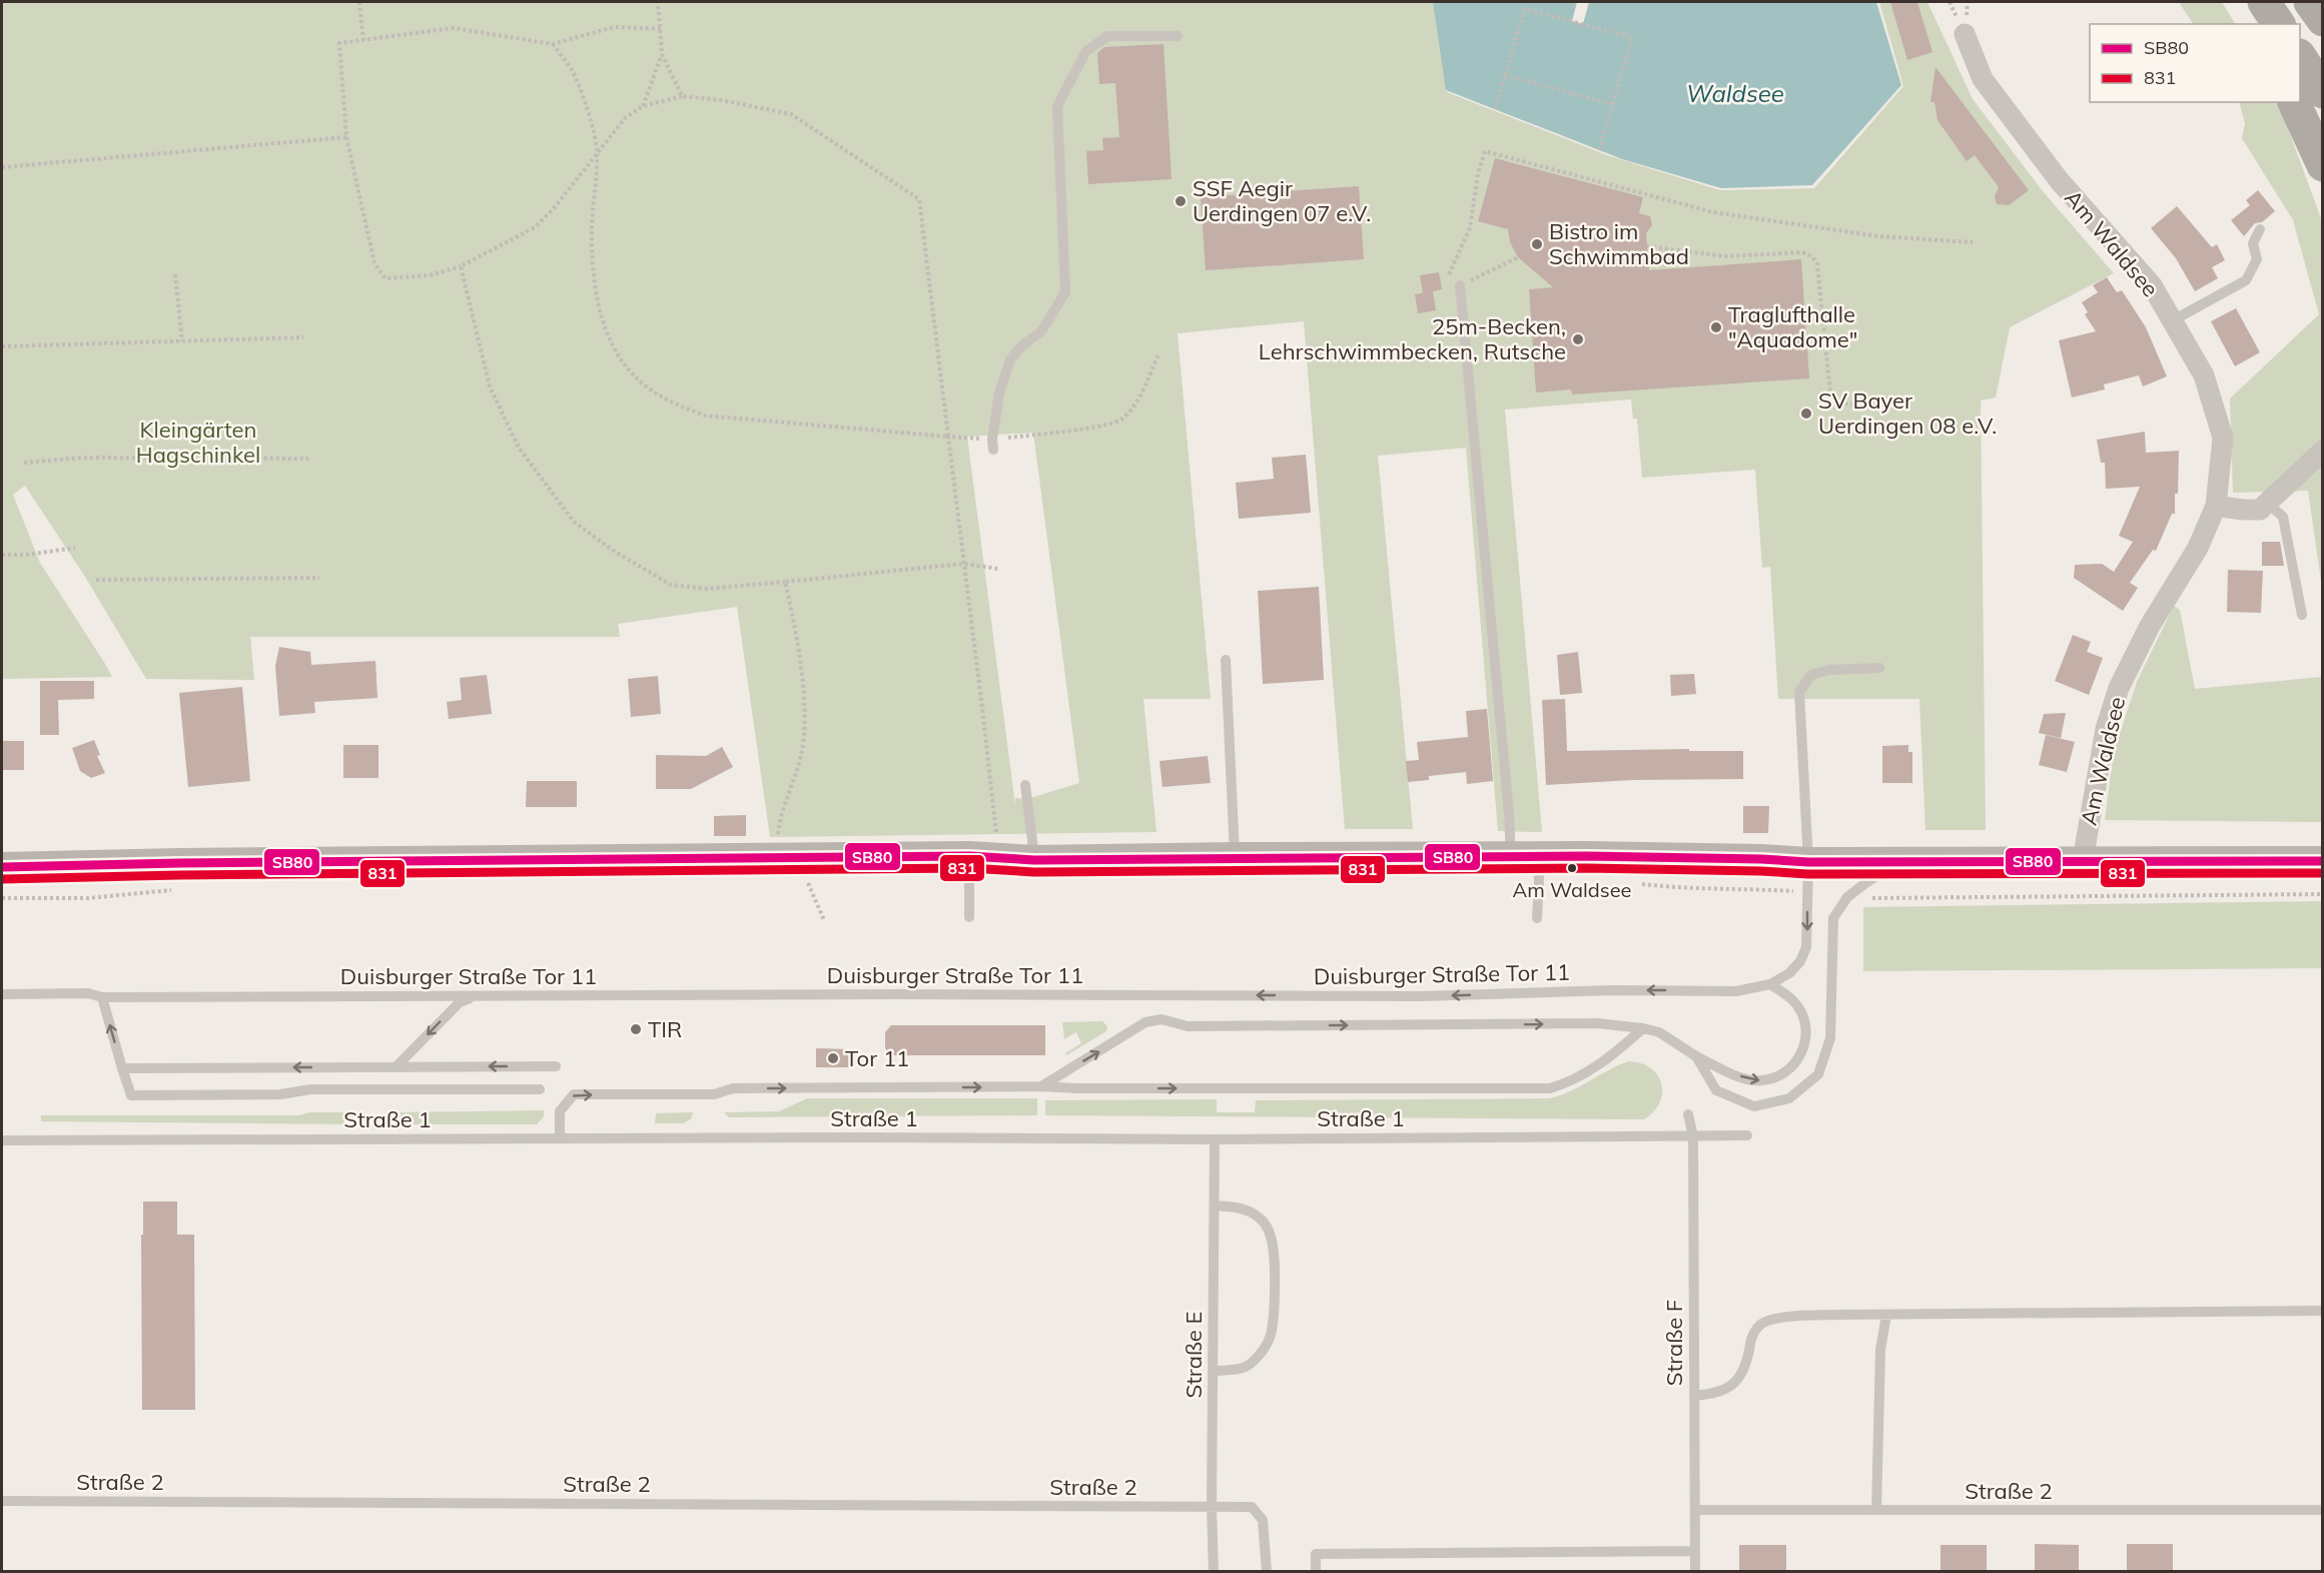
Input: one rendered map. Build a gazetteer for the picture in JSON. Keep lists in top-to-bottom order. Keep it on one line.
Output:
{"streets":{"street":["Am Waldsee"],"lane":["Duisburger Straße Tor 11","Straße 1","Straße F","Straße E","Straße 2"]},"crossings":[["Straße 1","Straße F"],["Straße 1","Straße E"],["Straße F","Straße 2"],["Straße E","Straße 2"]],"water":["Waldsee"],"parks":["Kleingärten Hagschinkel"],"places":["SSF Aegir Uerdingen 07 e.V.","Bistro im Schwimmbad","Traglufthalle \"Aquadome\"","25m-Becken, Lehrschwimmbecken, Rutsche","SV Bayer Uerdingen 08 e.V.","Am Waldsee","TIR","Tor 11"],"lines":["transit line SB80","transit line 831"],"legend":["SB80","831"]}
